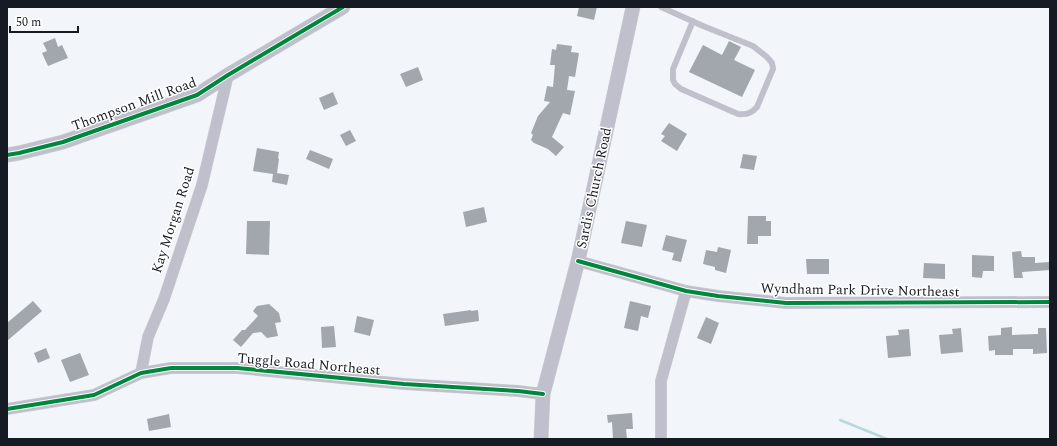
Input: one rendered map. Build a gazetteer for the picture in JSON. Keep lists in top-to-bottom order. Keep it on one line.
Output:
{"streets":{"street":["Thompson Mill Road","Sardis Church Road","Kay Morgan Road","Wyndham Park Drive Northeast","Tuggle Road Northeast"]},"crossings":[["Thompson Mill Road","Kay Morgan Road"],["Sardis Church Road","Wyndham Park Drive Northeast"],["Sardis Church Road","Tuggle Road Northeast"],["Kay Morgan Road","Tuggle Road Northeast"]],"scale_bar":"50 m"}
